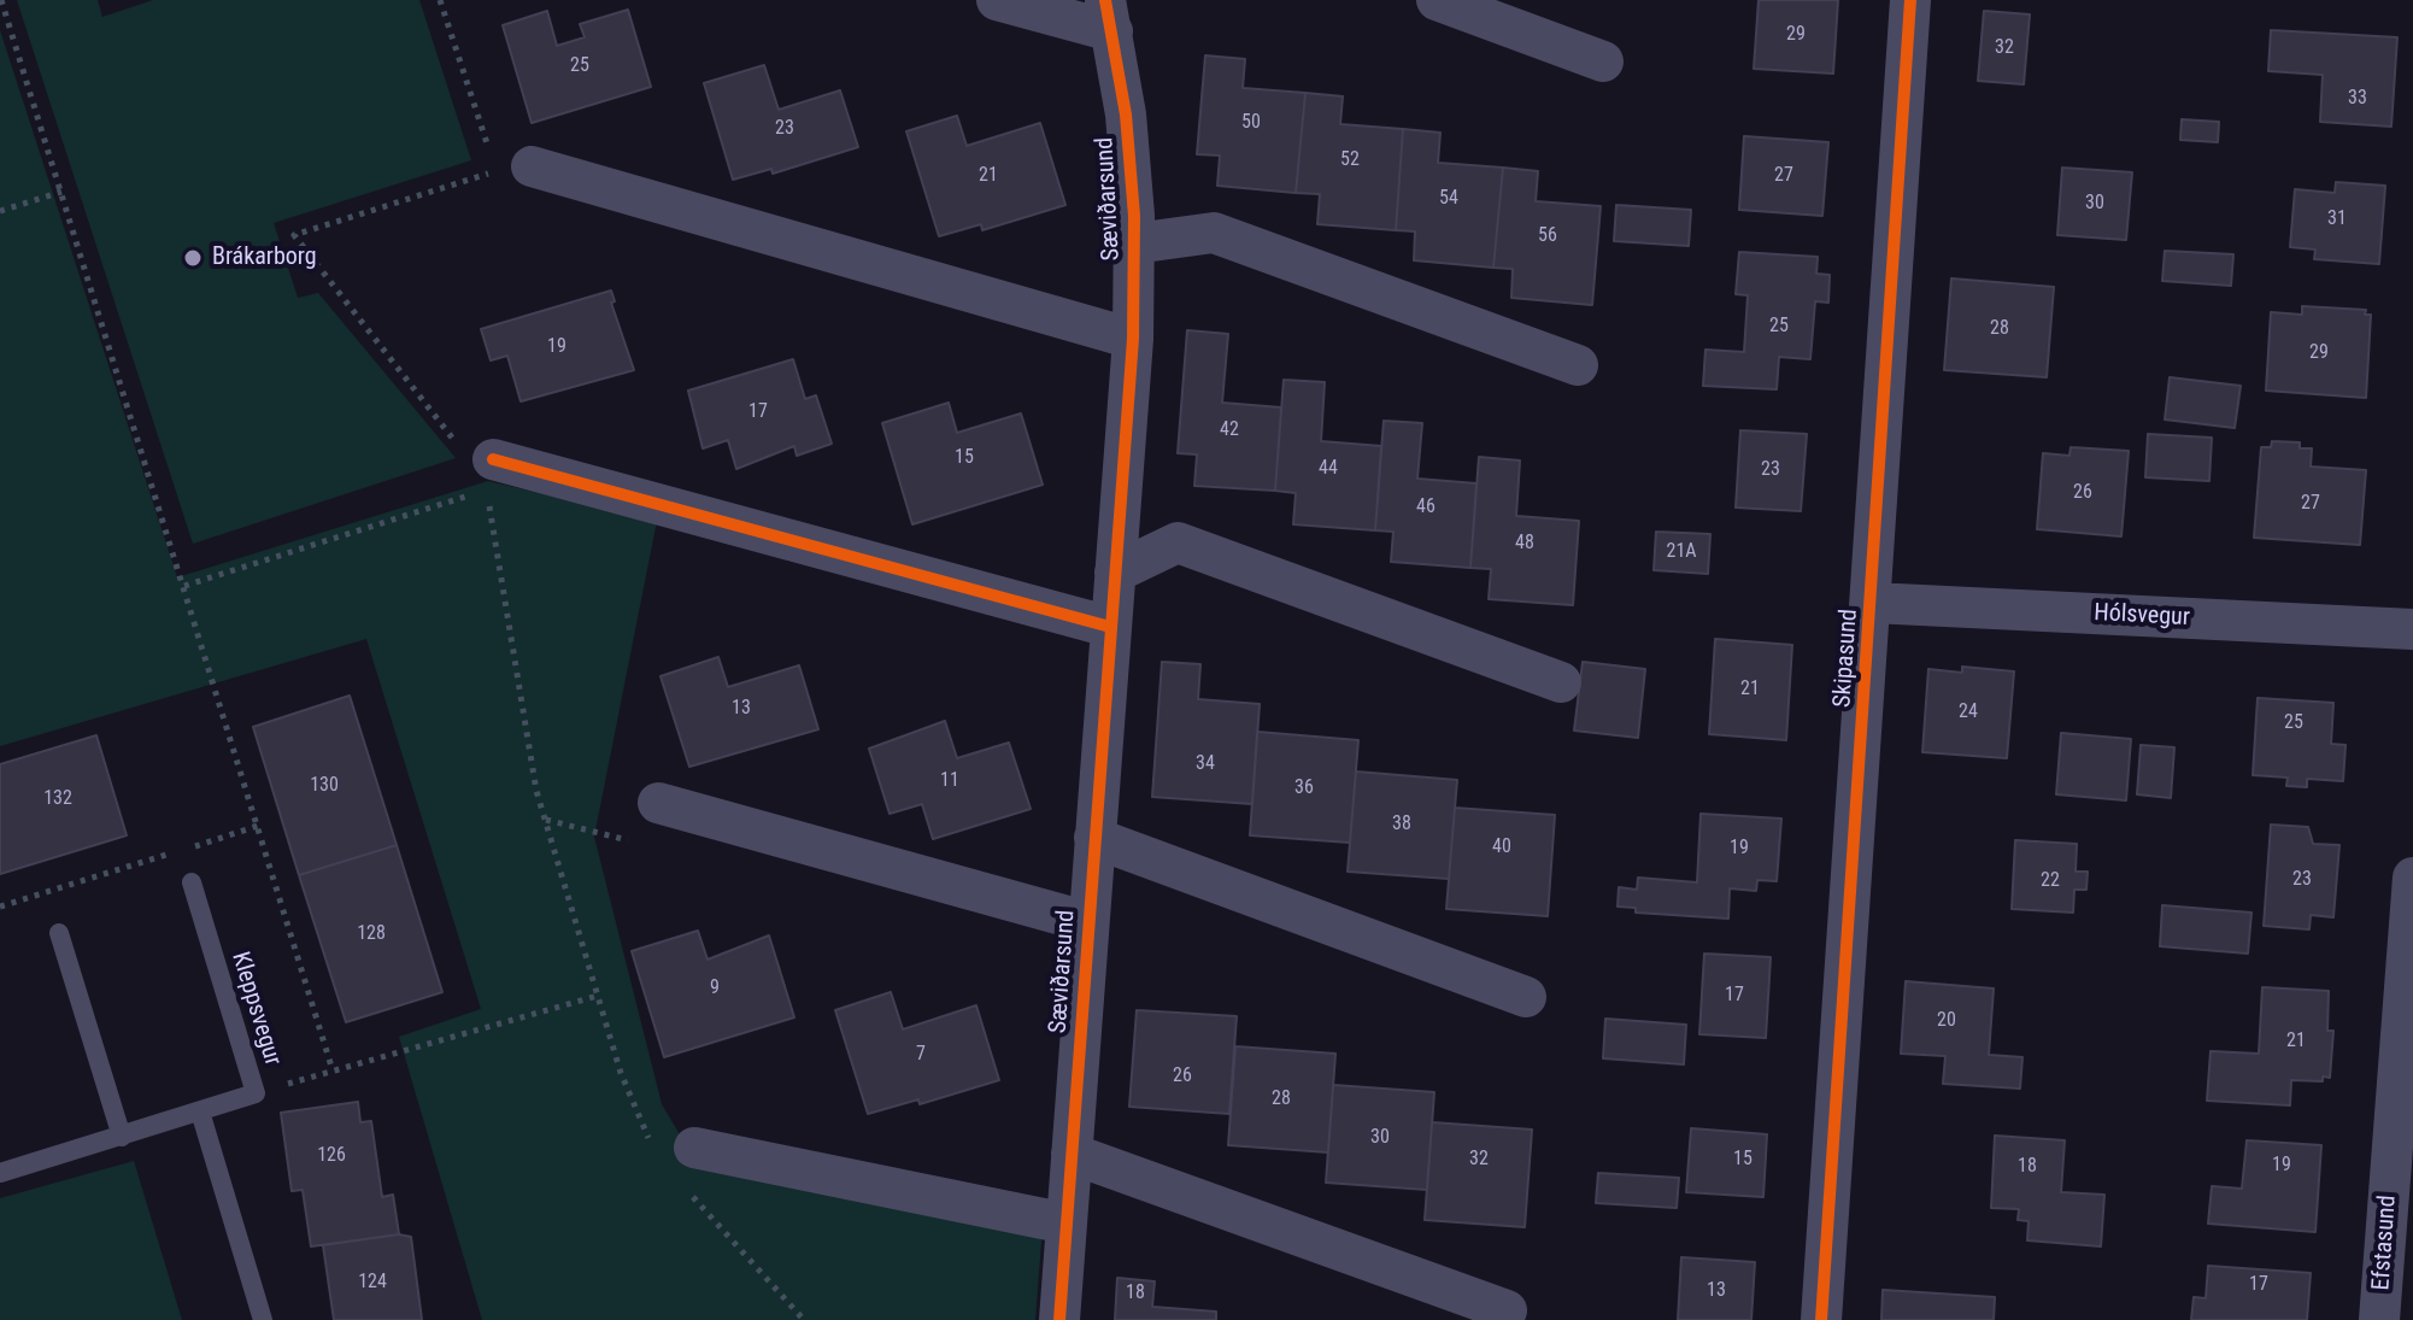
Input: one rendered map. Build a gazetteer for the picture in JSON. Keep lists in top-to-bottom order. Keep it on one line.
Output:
{"streets":{"street":["Sæviðarsund","Hólsvegur","Skipasund","Efstasund"],"lane":["Kleppsvegur"]},"crossings":[["Hólsvegur","Skipasund"]],"places":["Brákarborg"],"house_numbers":["29","32","25","33","50","23","52","21","27","54","30","31","56","25","28","19","29","17","42","15","44","23","26","27","46","48","21A","21","13","24","25","34","11","130","36","132","38","40","19","23","22","128","9","17","20","21","7","26","28","30","126","32","15","19","18","124","17","13","18"]}
